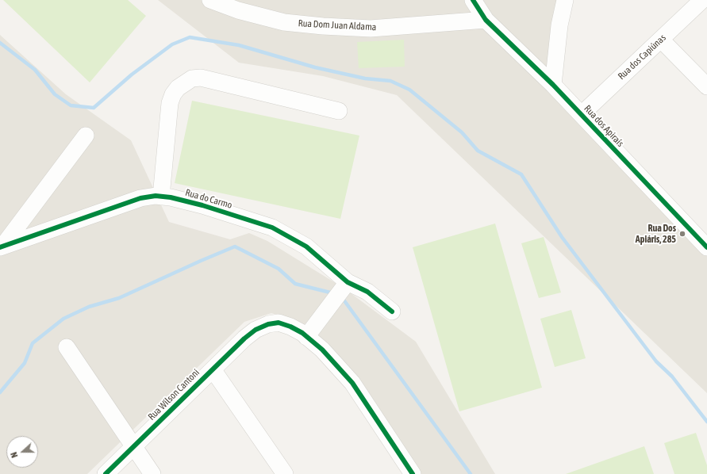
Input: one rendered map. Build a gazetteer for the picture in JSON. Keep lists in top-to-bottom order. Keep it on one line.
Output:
{"streets":{"street":["Rua Dom Juan Aldama","Rua dos Capiúnas","Rua dos Apiraís","Rua do Carmo","Rua Wilson Cantoni"]},"crossings":[["Rua Dom Juan Aldama","Rua dos Apiraís"],["Rua dos Capiúnas","Rua dos Apiraís"]],"places":["Rua Dos Apiáris, 285"],"north":"left"}
